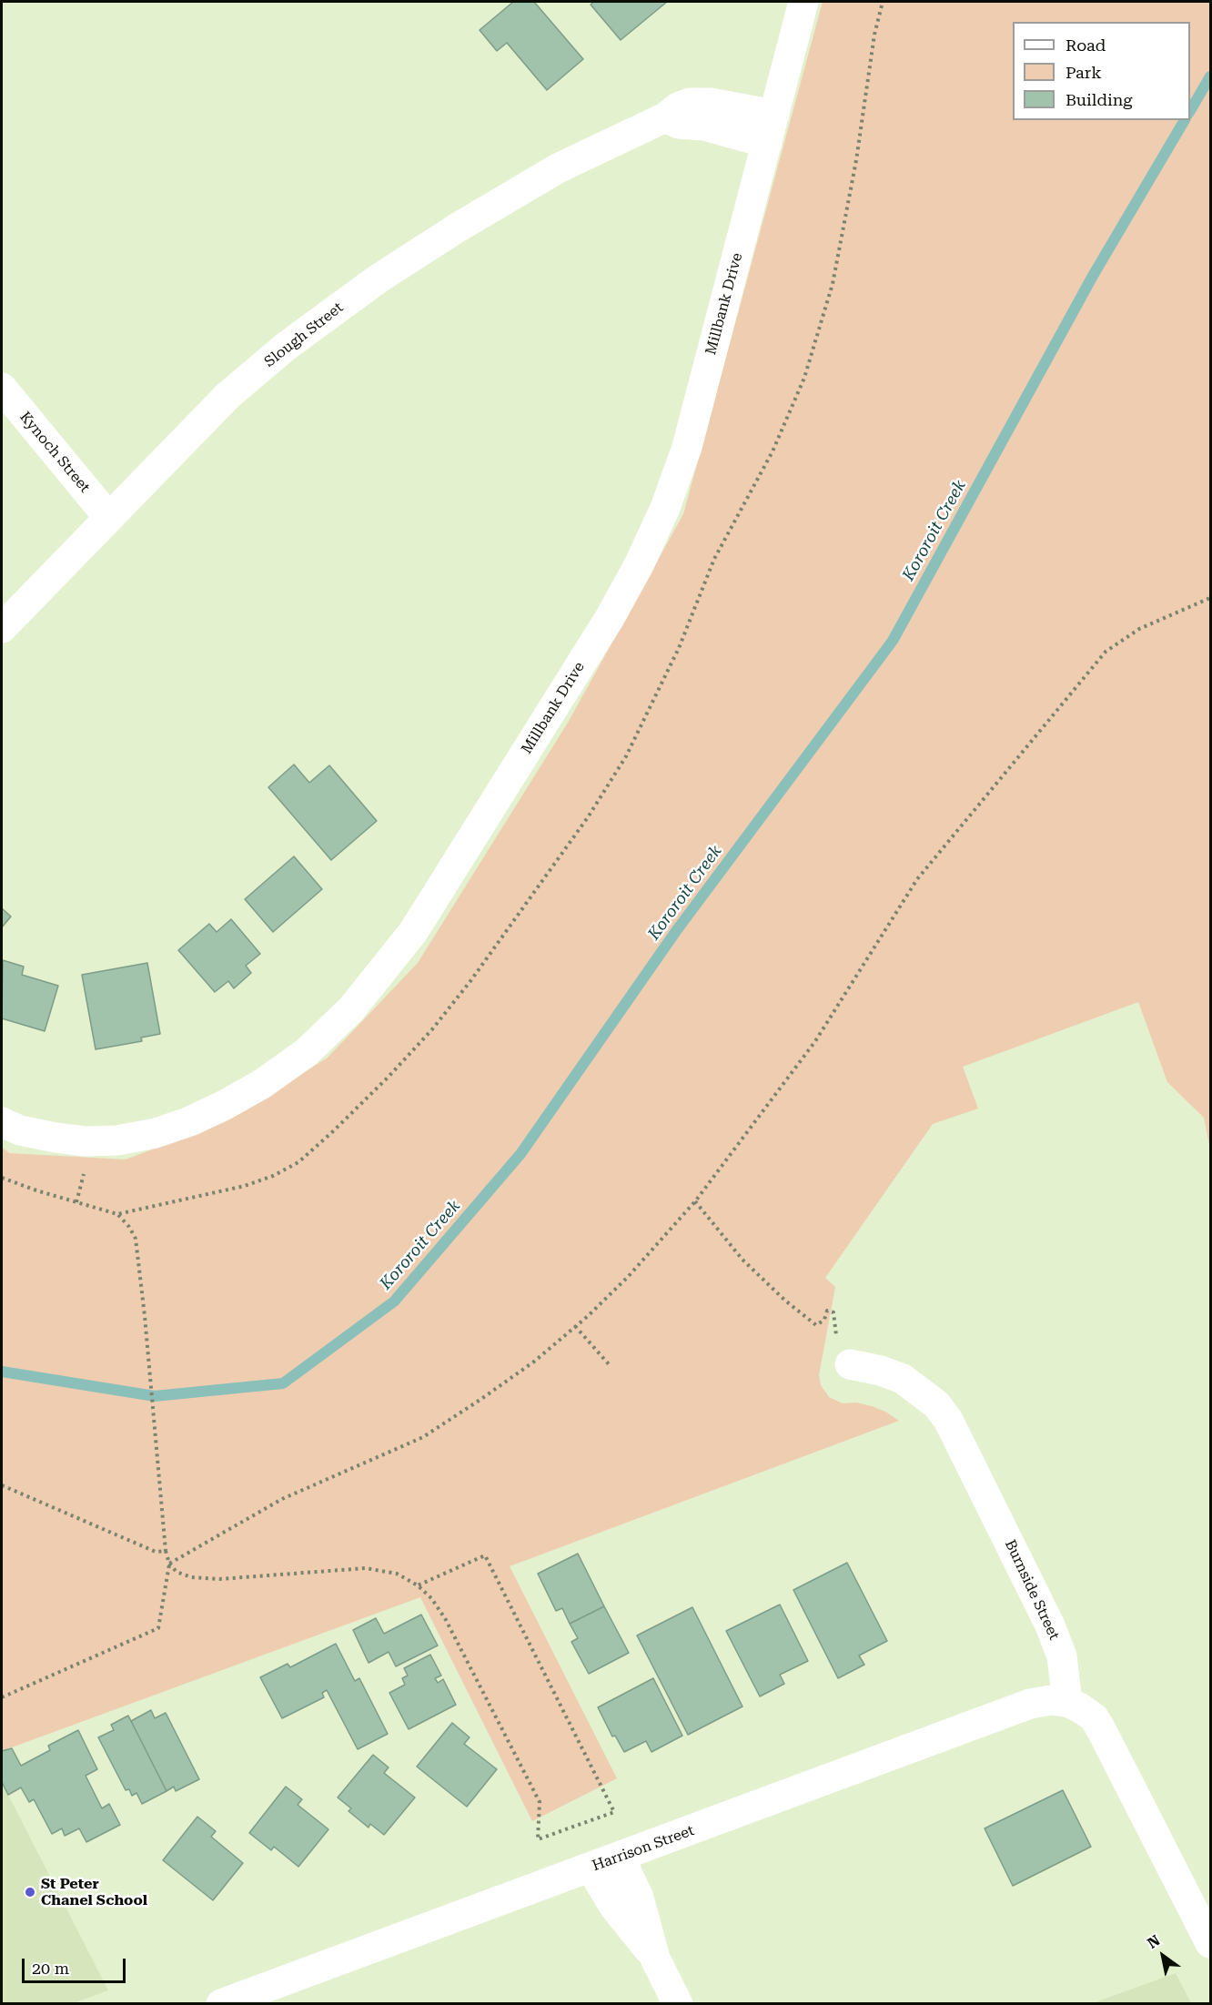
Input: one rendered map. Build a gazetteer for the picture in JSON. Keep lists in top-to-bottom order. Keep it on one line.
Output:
{"streets":{"street":["Millbank Drive","Slough Street","Kynoch Street","Burnside Street","Harrison Street"]},"crossings":[["Millbank Drive","Slough Street"],["Slough Street","Kynoch Street"],["Burnside Street","Harrison Street"]],"water":["Kororoit Creek"],"places":["St Peter Chanel School"],"legend":["Road","Park","Building"],"scale_bar":"20 m","north":"top left"}
